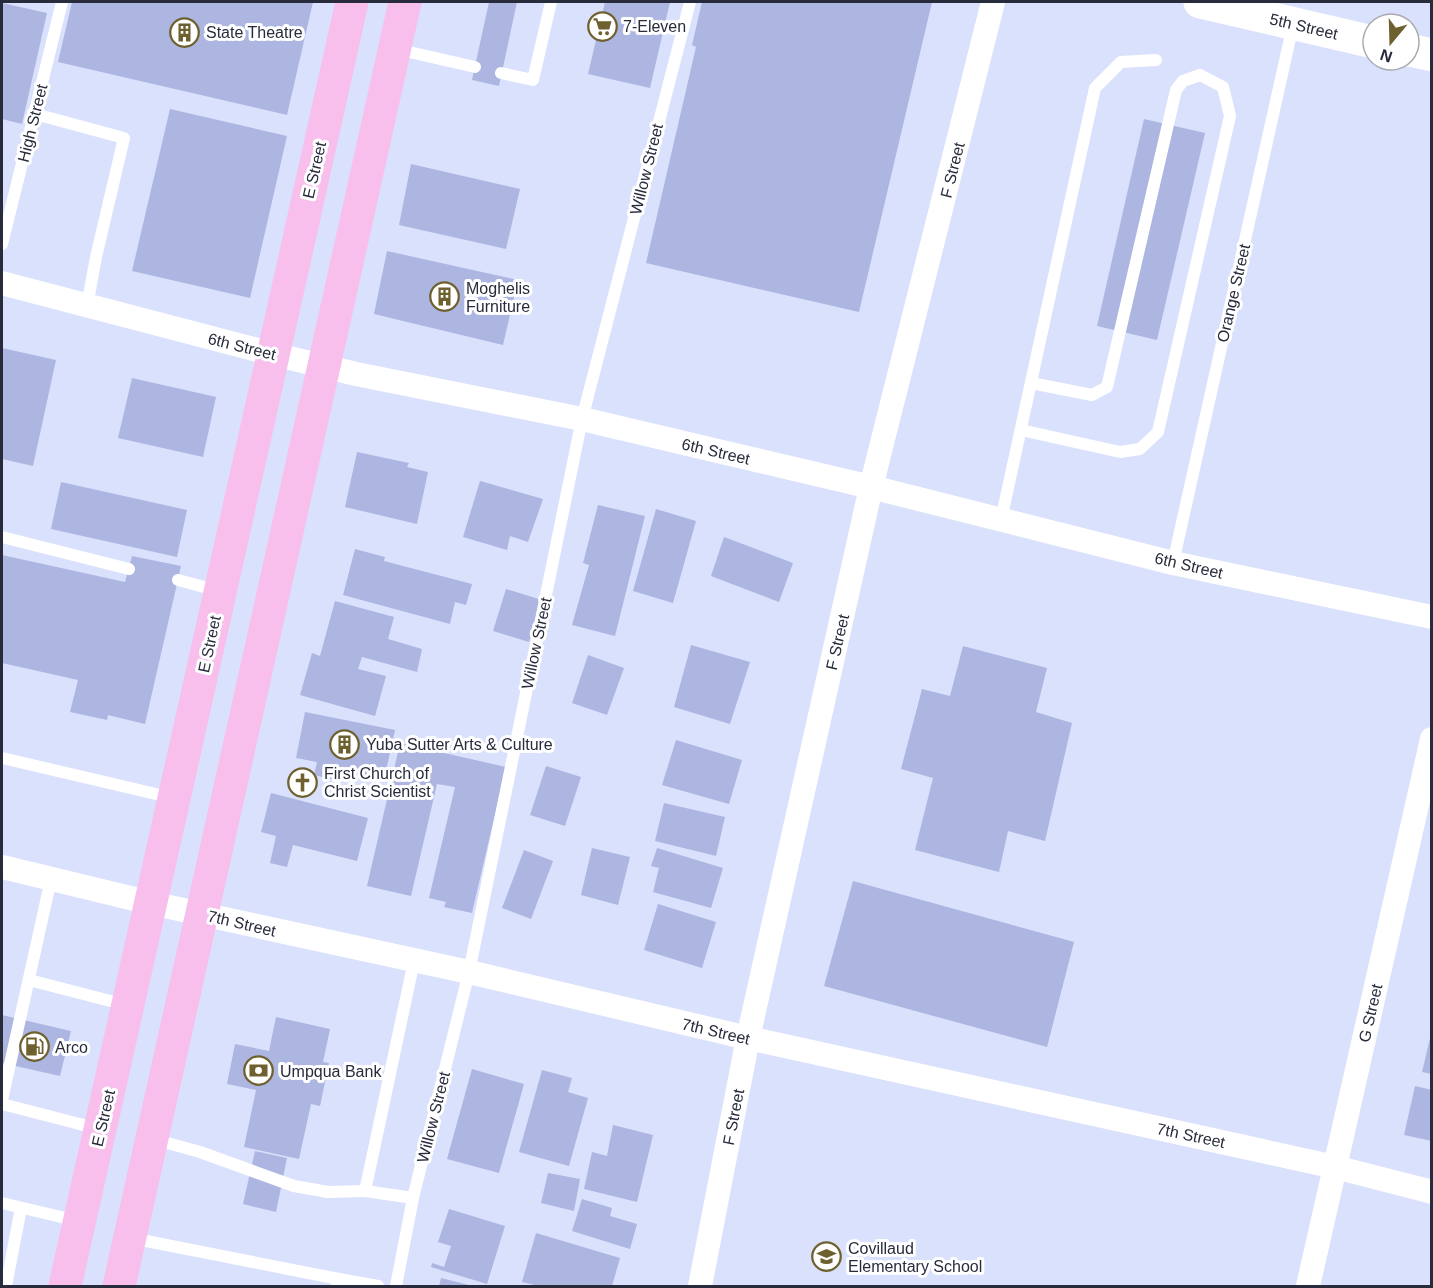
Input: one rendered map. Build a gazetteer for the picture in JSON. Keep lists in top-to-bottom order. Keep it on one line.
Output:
{"streets":{"highway":["E Street"],"main road":["5th Street"],"street":["F Street","6th Street","7th Street","G Street"],"lane":["High Street","Willow Street","Orange Street"]},"crossings":[["5th Street","Orange Street"],["Willow Street","6th Street"],["Willow Street","7th Street"],["E Street","6th Street"],["E Street","7th Street"],["F Street","6th Street"],["F Street","7th Street"],["Orange Street","6th Street"],["7th Street","G Street"]],"places":{"supermarket":["7-Eleven"],"building":["State Theatre","Moghelis Furniture","Yuba Sutter Arts & Culture"],"church":["First Church of Christ Scientist"],"fuel station":["Arco"],"bank":["Umpqua Bank"],"school or university":["Covillaud Elementary School"]},"north":"bottom"}
